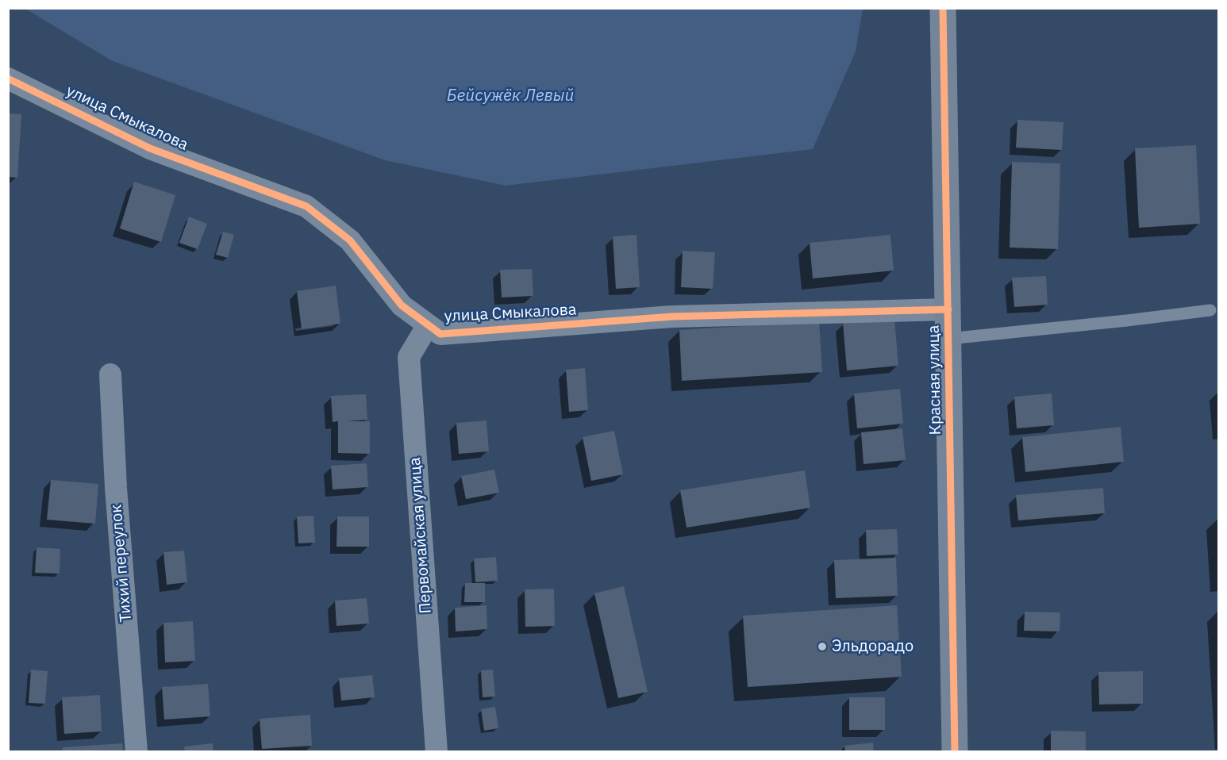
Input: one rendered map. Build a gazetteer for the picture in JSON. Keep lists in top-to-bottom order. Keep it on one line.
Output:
{"streets":{"street":["улица Смыкалова","Красная улица","Первомайская улица","Тихий переулок"]},"crossings":[["улица Смыкалова","Красная улица"],["улица Смыкалова","Первомайская улица"]],"water":["Бейсужёк Левый"],"places":["Эльдорадо"]}
